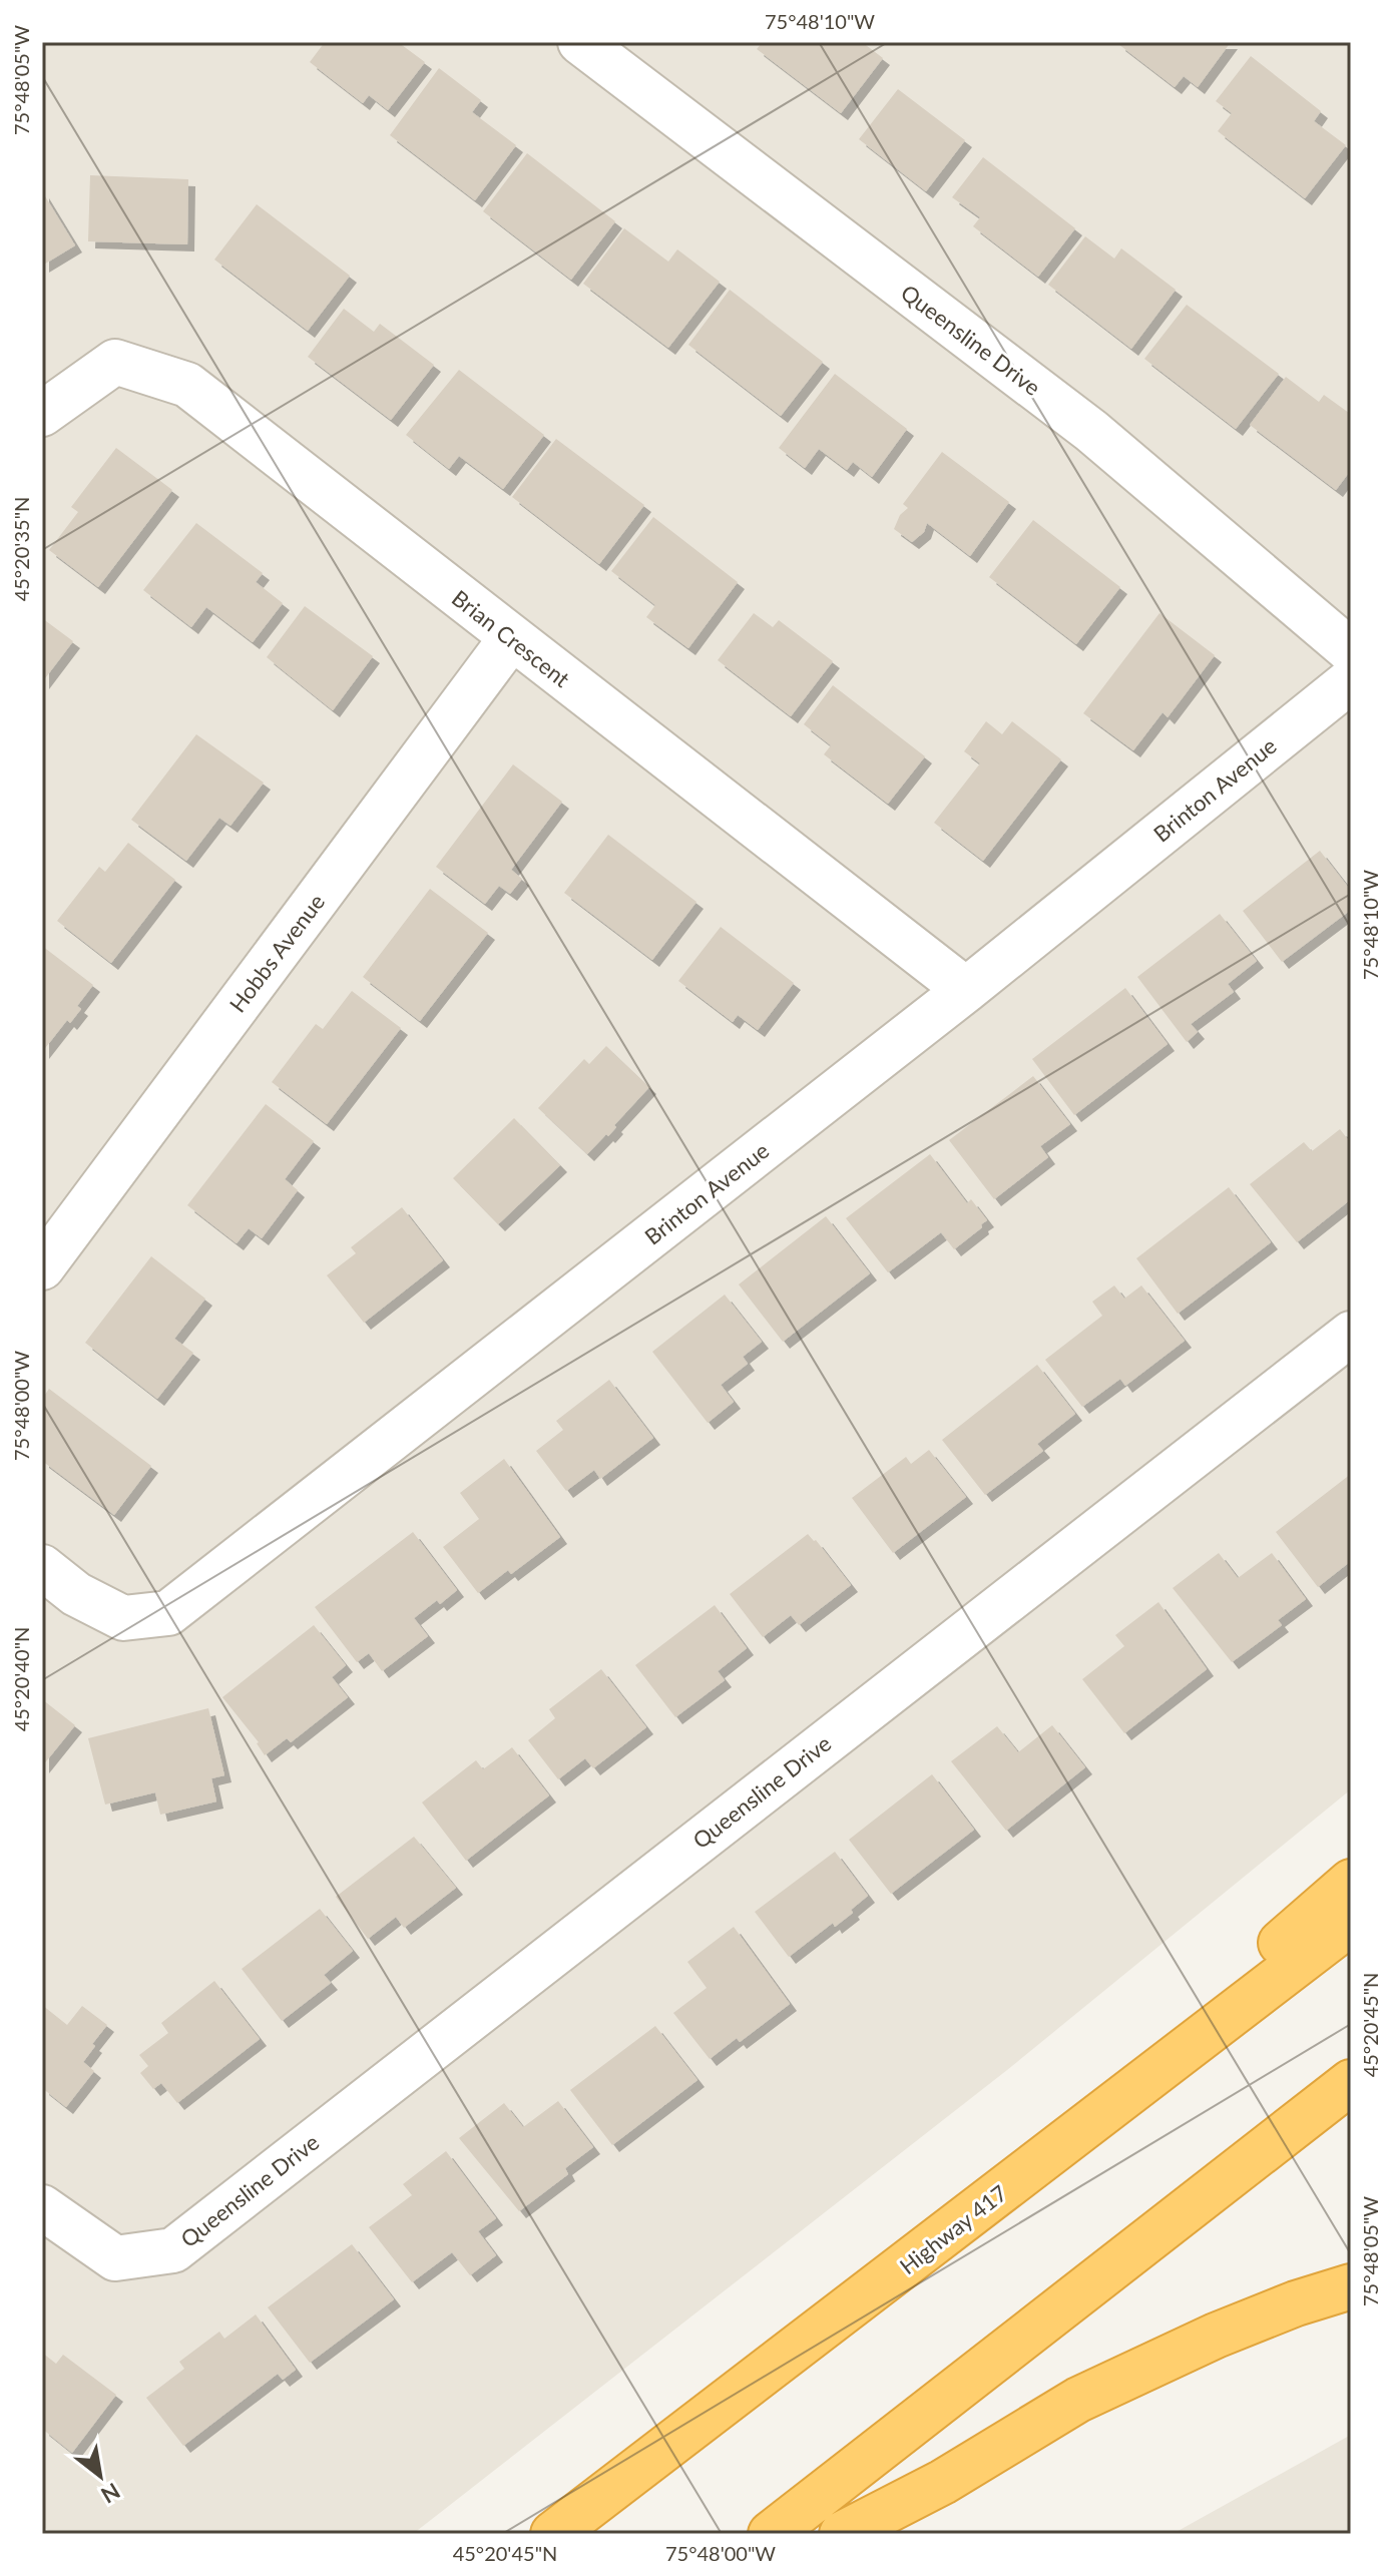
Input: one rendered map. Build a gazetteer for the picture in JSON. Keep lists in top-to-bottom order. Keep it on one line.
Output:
{"streets":{"highway":["Highway 417"],"street":["Queensline Drive","Brian Crescent","Brinton Avenue","Hobbs Avenue"]},"crossings":[["Brian Crescent","Brinton Avenue"],["Brian Crescent","Hobbs Avenue"]],"north":"bottom right","coordinates":["75°48'10\"W","75°48'05\"W","45°20'35\"N","75°48'00\"W","45°20'40\"N","45°20'45\"N"]}
